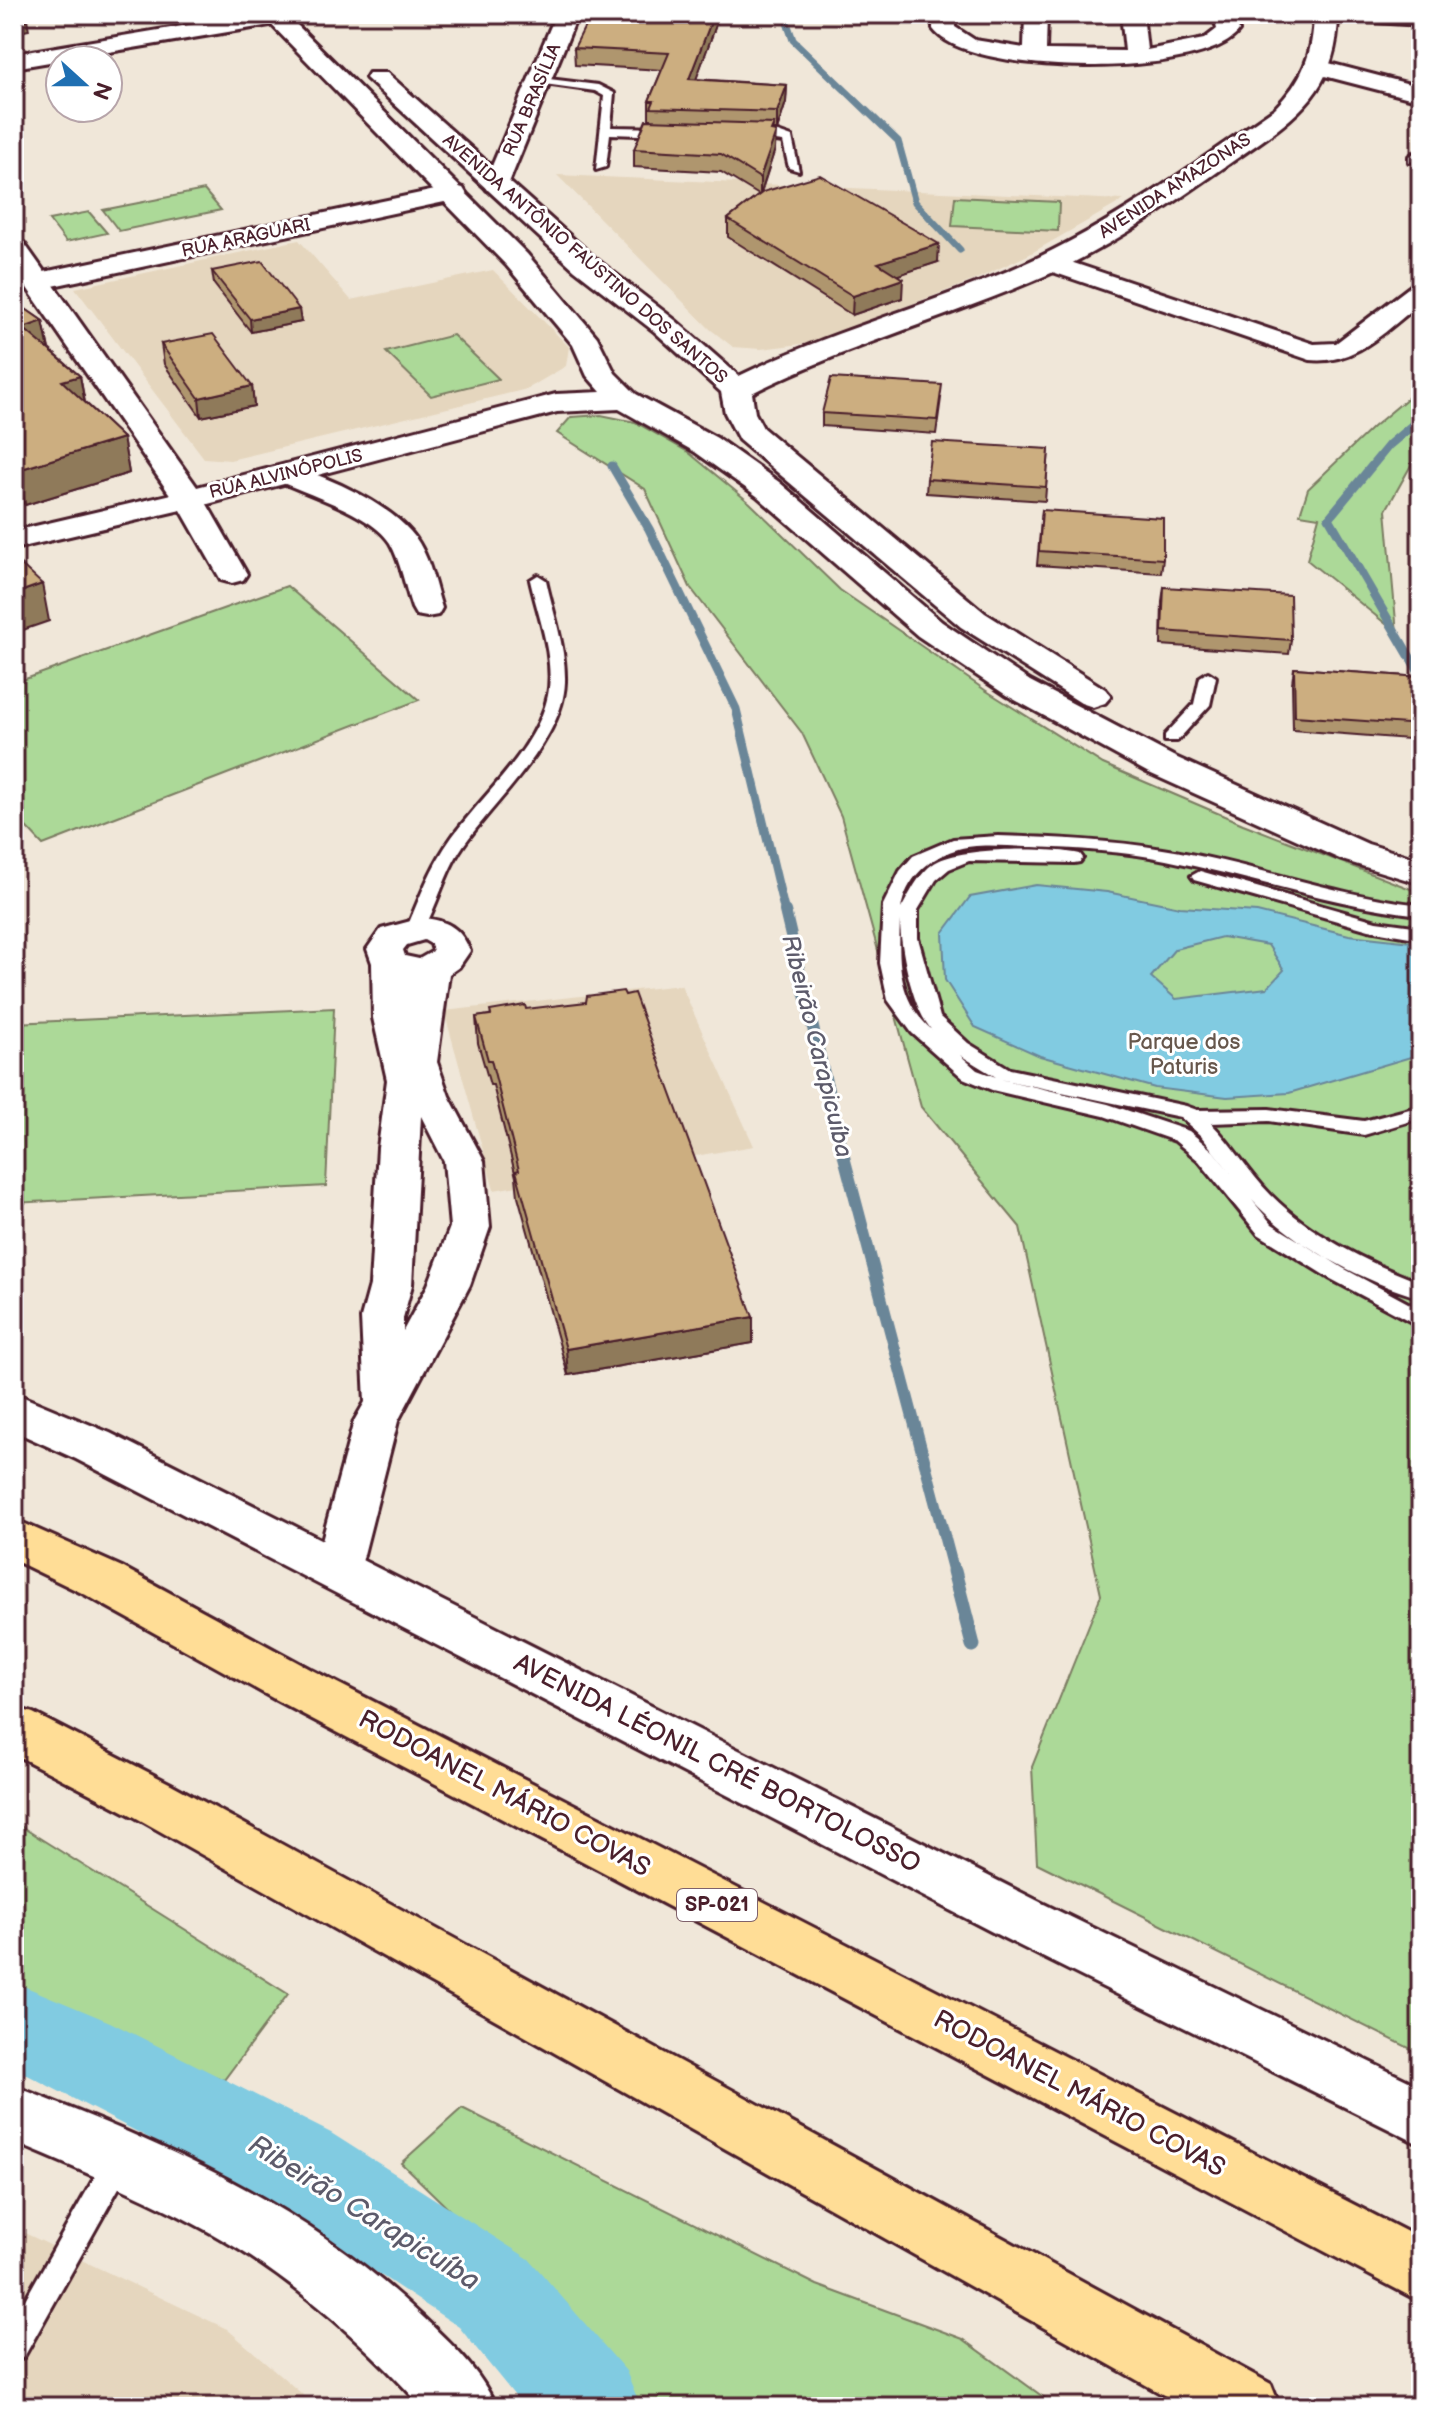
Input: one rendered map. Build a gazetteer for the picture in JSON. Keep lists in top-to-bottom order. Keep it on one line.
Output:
{"streets":{"highway":["RODOANEL MÁRIO COVAS","SP-021"],"main road":["AVENIDA AMAZONAS","AVENIDA ANTÔNIO FAUSTINO DOS SANTOS","RUA ALVINÓPOLIS","AVENIDA LÉONIL CRÉ BORTOLOSSO"],"street":["RUA BRASÍLIA","RUA ARAGUARI"]},"crossings":[["RUA BRASÍLIA","AVENIDA ANTÔNIO FAUSTINO DOS SANTOS"],["AVENIDA AMAZONAS","AVENIDA ANTÔNIO FAUSTINO DOS SANTOS"],["RUA ARAGUARI","AVENIDA ANTÔNIO FAUSTINO DOS SANTOS"],["AVENIDA ANTÔNIO FAUSTINO DOS SANTOS","RUA ALVINÓPOLIS"]],"water":["Ribeirão Carapicuíba"],"parks":["Parque dos Paturis"],"north":"right"}
